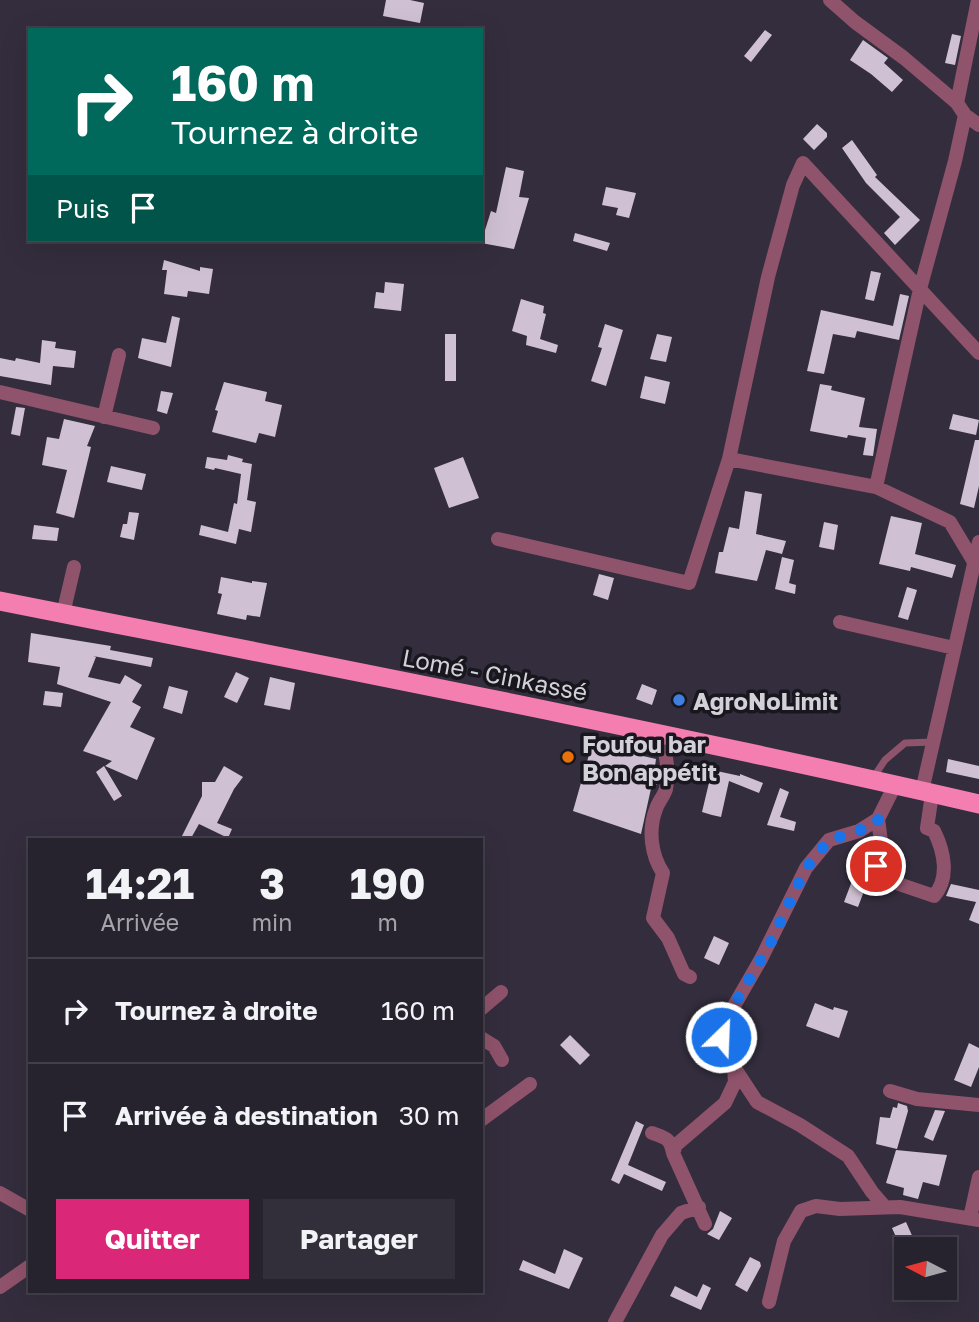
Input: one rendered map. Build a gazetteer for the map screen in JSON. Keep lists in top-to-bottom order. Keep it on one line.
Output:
{"streets":{"highway":["Lomé - Cinkassé"]},"places":["AgroNoLimit","Foufou bar Bon appétit"],"north":"left","page":{"turn":["160 m","Tournez à droite"],"then":"Puis","eta":["14:21","Arrivée","3","min","190","m"],"list":[{"name":"Tournez à droite","value":"160 m"},{"name":"Arrivée à destination","value":"30 m"}],"buttons":["Quitter","Partager"]}}
